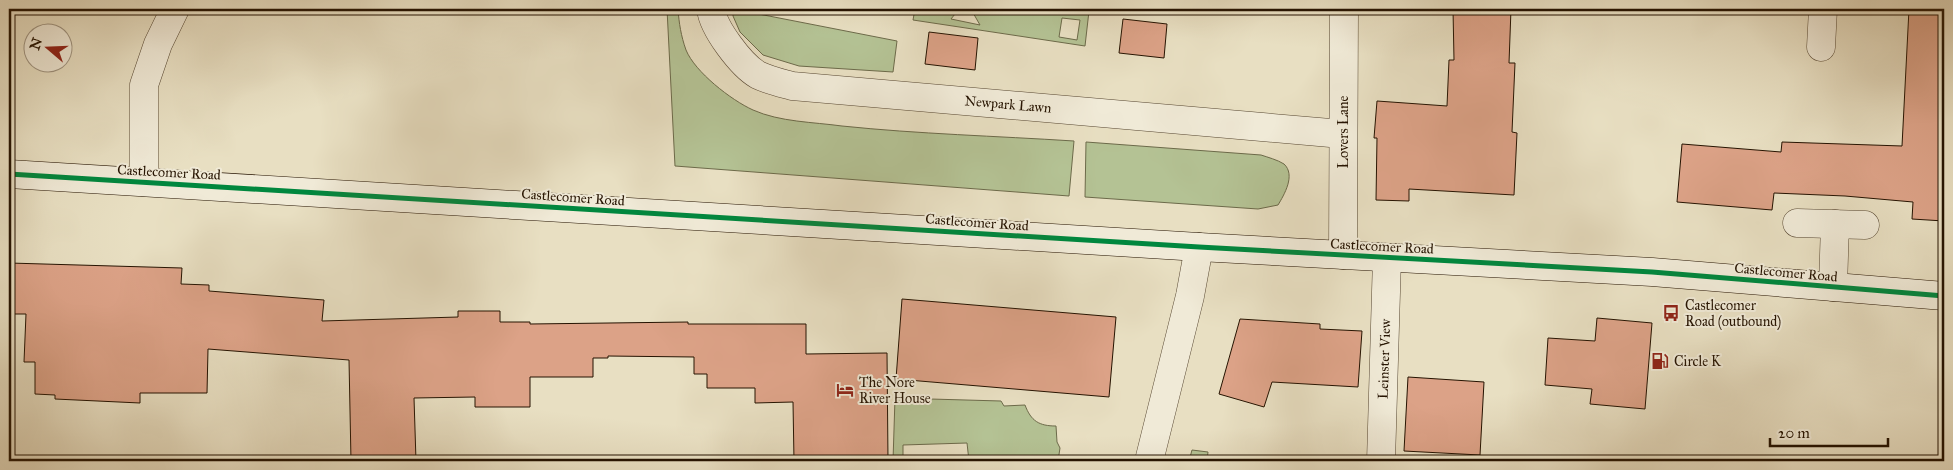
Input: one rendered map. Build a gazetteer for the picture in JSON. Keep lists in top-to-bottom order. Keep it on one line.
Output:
{"streets":{"main road":["Newpark Lawn","Lovers Lane","Castlecomer Road","Leinster View"]},"crossings":[["Newpark Lawn","Lovers Lane"],["Lovers Lane","Castlecomer Road"],["Castlecomer Road","Leinster View"]],"places":{"bus stop":["Castlecomer Road (outbound)"],"fuel station":["Circle K"],"hotel":["The Nore River House"]},"scale_bar":"20 m","north":"left"}
